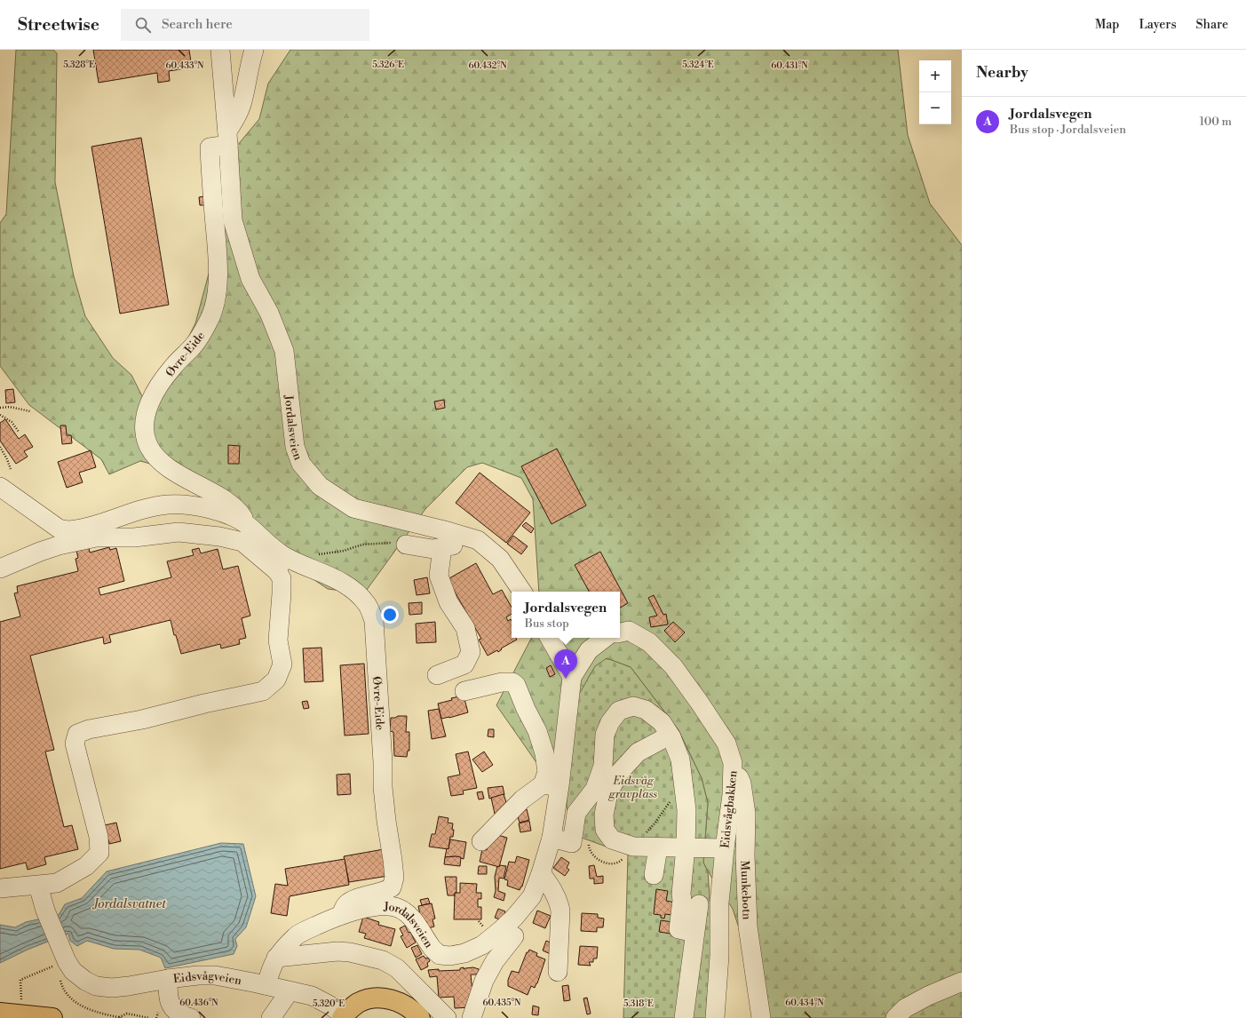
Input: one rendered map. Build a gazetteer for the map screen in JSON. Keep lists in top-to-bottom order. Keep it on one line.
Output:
{"streets":{"main road":["Eidsvågveien"],"street":["Øvre-Eide","Jordalsveien","Eidsvågbakken","Munkebotn"]},"crossings":[["Øvre-Eide","Jordalsveien"],["Jordalsveien","Eidsvågveien"],["Eidsvågbakken","Munkebotn"]],"water":["Jordalsvatnet"],"parks":["Eidsvåg gravplass"],"page":{"header":"Streetwise","search":"Search here","nav":["Map","Layers","Share"],"heading":"Nearby","map_buttons":["+","−"],"list":[{"mark":"A","name":"Jordalsvegen","note":"Bus stop · Jordalsveien","value":"100 m"}],"popup":["Jordalsvegen","Bus stop"],"pins":"A"},"coordinates":["5.328°E","5.326°E","5.324°E","60.433°N","60.432°N","60.431°N","60.436°N","60.435°N","60.434°N","5.320°E","5.318°E"]}
